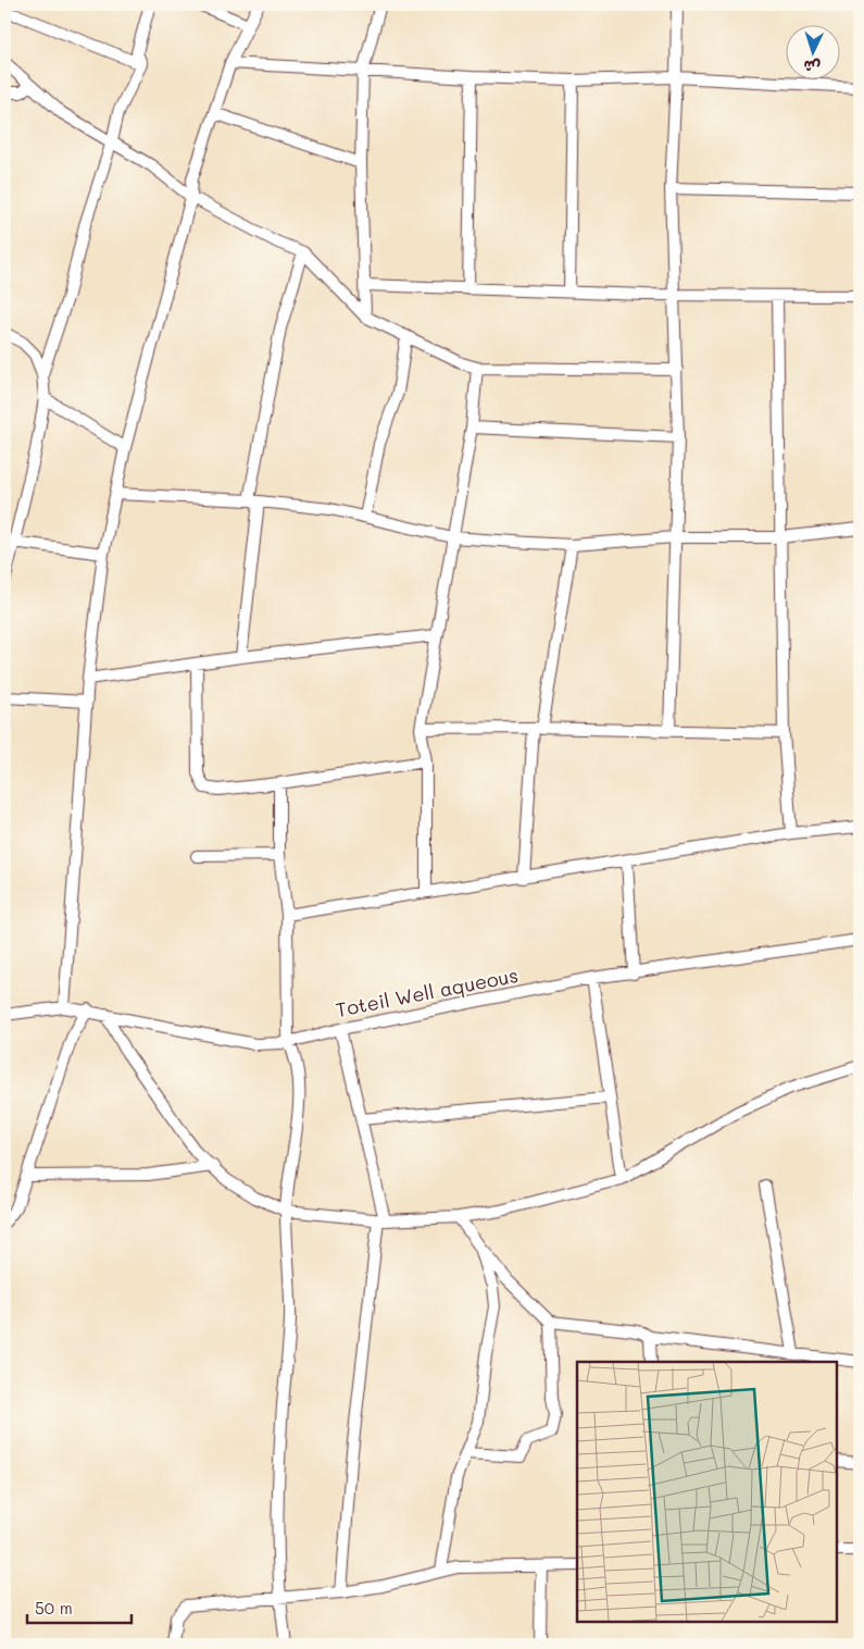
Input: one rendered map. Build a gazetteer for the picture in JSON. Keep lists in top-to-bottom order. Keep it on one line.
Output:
{"streets":{"street":["Toteil Well aqueous"]},"scale_bar":"50 m","north":"bottom"}
